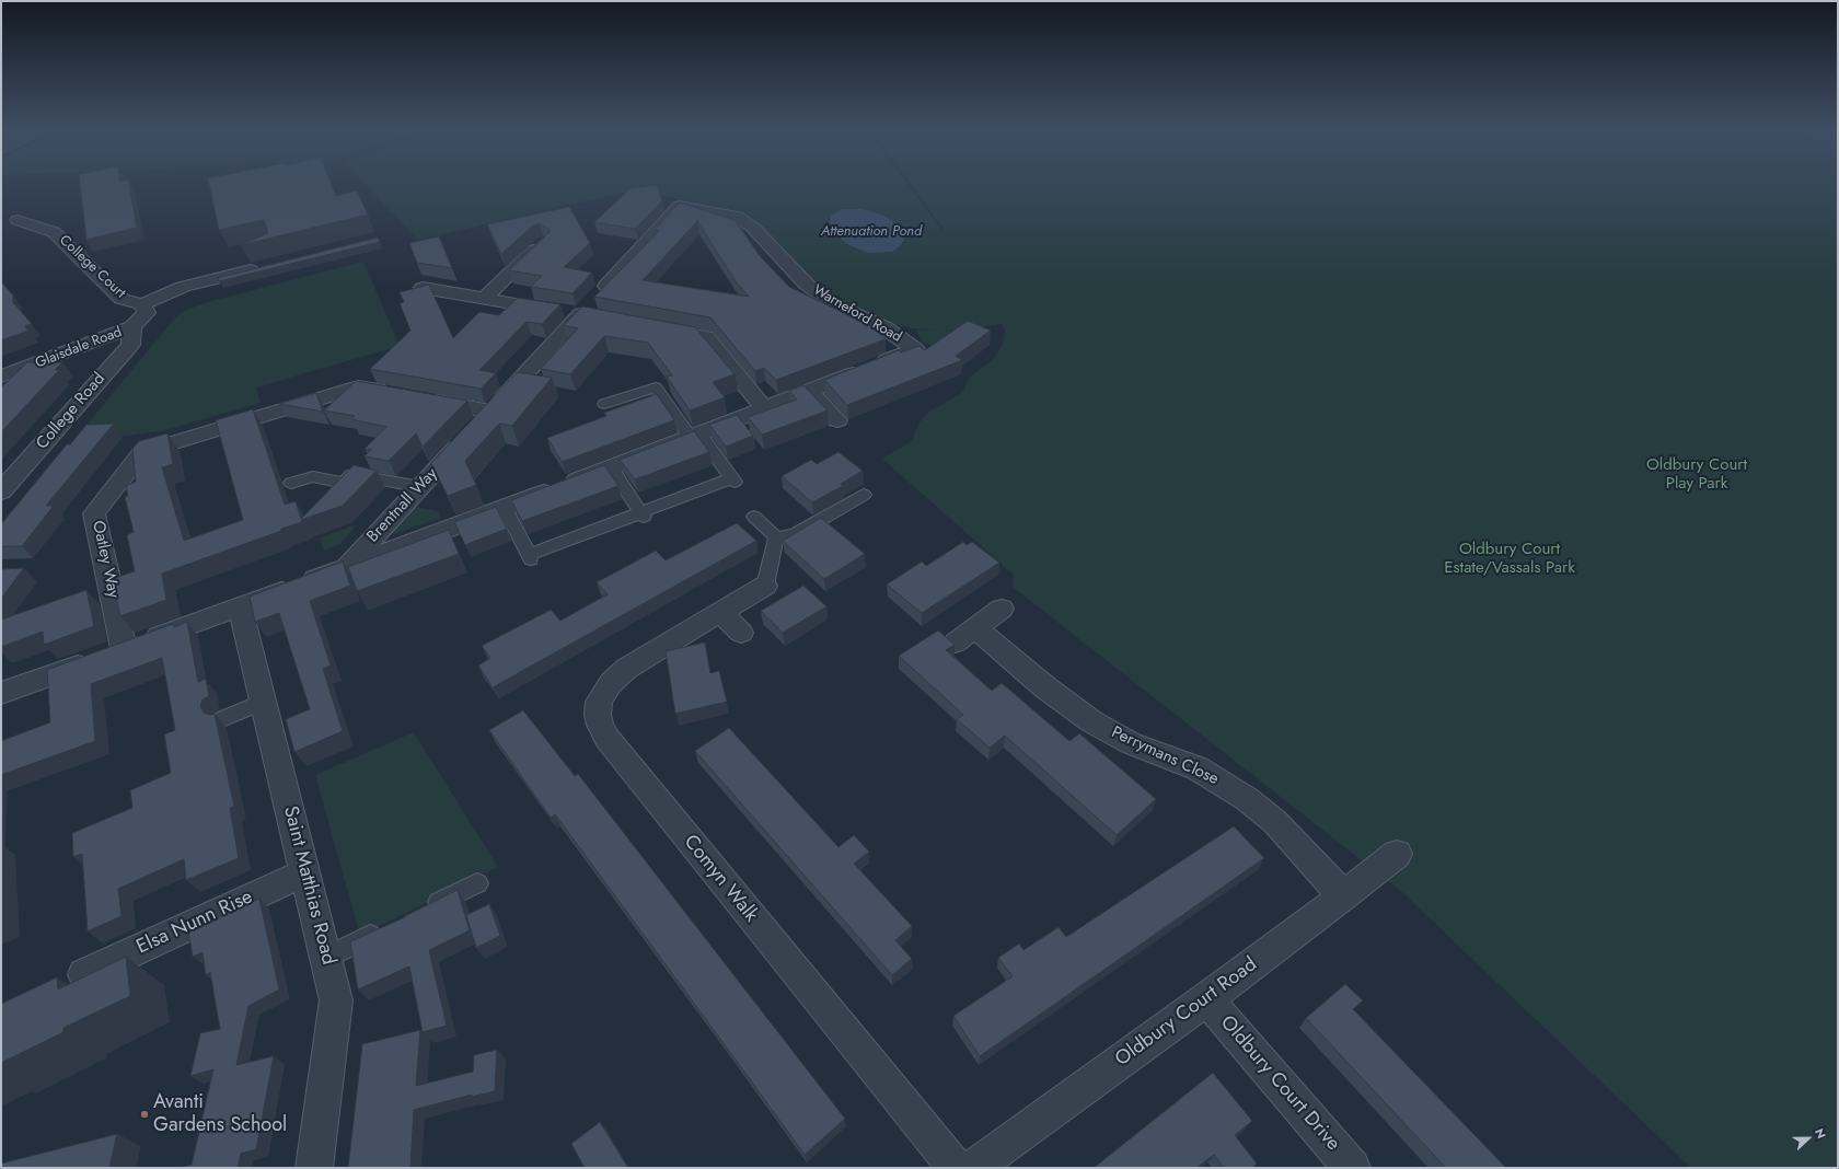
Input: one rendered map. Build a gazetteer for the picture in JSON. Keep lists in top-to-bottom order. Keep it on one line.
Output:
{"streets":{"street":["College Court","Warneford Road","Glaisdale Road","College Road","Brentnall Way","Oatley Way","Perrymans Close","Comyn Walk","Saint Matthias Road","Elsa Nunn Rise","Oldbury Court Road","Oldbury Court Drive"]},"crossings":[["College Court","Glaisdale Road"],["College Court","College Road"],["Warneford Road","Brentnall Way"],["Glaisdale Road","College Road"],["Perrymans Close","Oldbury Court Road"],["Saint Matthias Road","Elsa Nunn Rise"],["Oldbury Court Road","Oldbury Court Drive"]],"water":["Attenuation Pond"],"parks":["Oldbury Court Play Park","Oldbury Court Estate/Vassals Park"],"places":["Avanti Gardens School"],"north":"right"}
